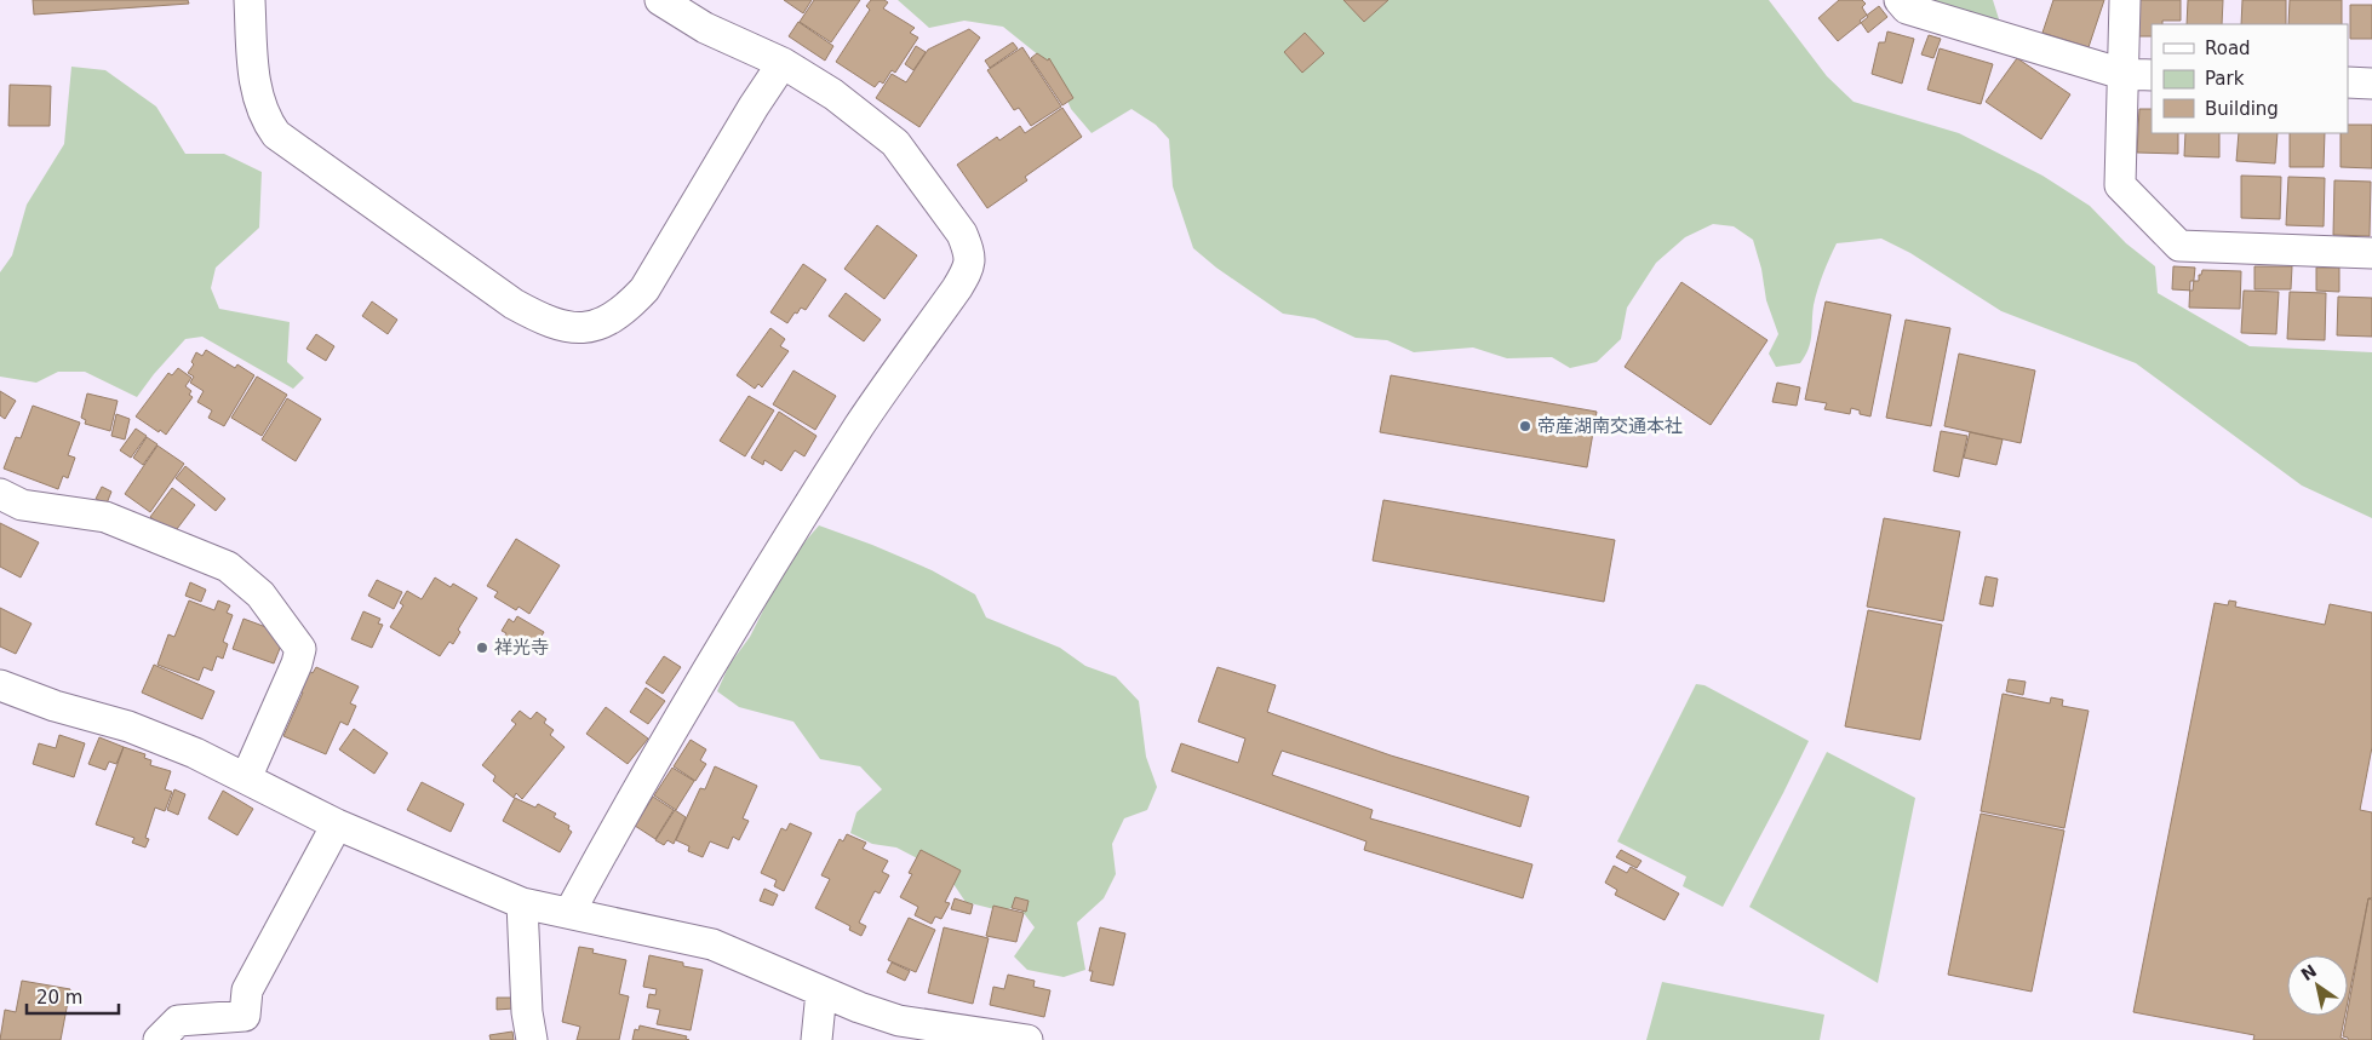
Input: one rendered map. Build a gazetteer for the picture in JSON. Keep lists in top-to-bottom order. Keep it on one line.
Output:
{"places":["帝産湖南交通本社","祥光寺"],"legend":["Road","Park","Building"],"scale_bar":"20 m","north":"top left"}
